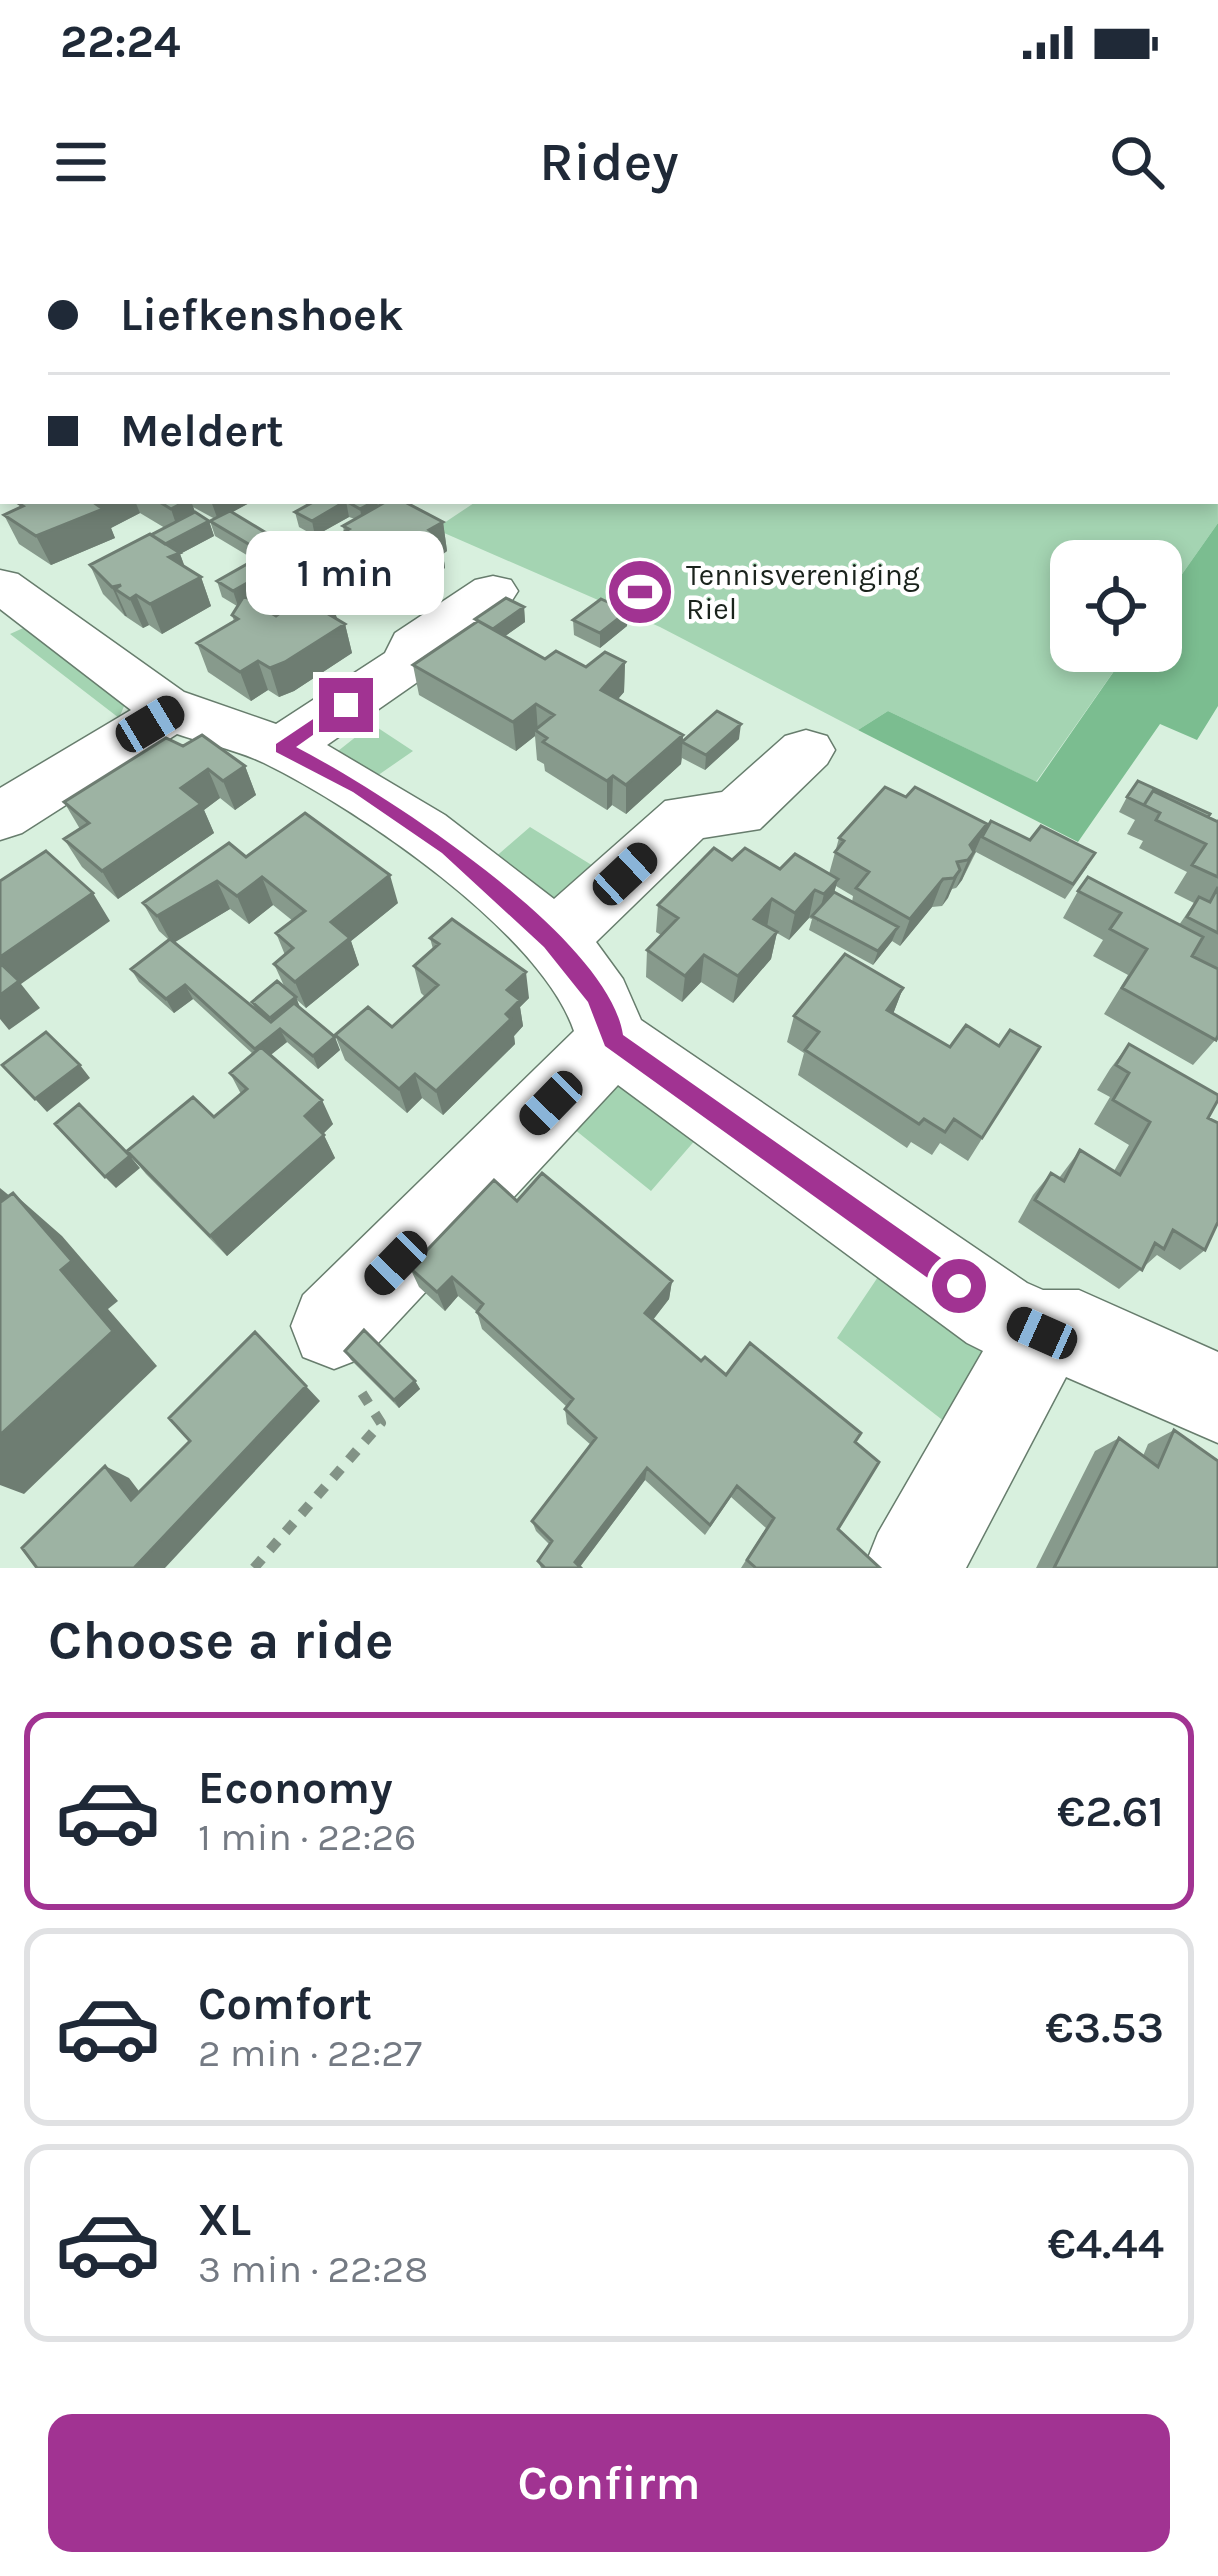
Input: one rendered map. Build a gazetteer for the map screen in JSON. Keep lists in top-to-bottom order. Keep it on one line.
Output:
{"places":{"sports":["Tennisvereniging Riel"]},"page":{"status":"22:24","header":"Ridey","banner":["Liefkenshoek","Meldert"],"bubble":"1 min","heading":"Choose a ride","list":[{"name":"Economy","note":"1 min · 22:26","value":"€2.61"},{"name":"Comfort","note":"2 min · 22:27","value":"€3.53"},{"name":"XL","note":"3 min · 22:28","value":"€4.44"}],"buttons":"Confirm"}}
